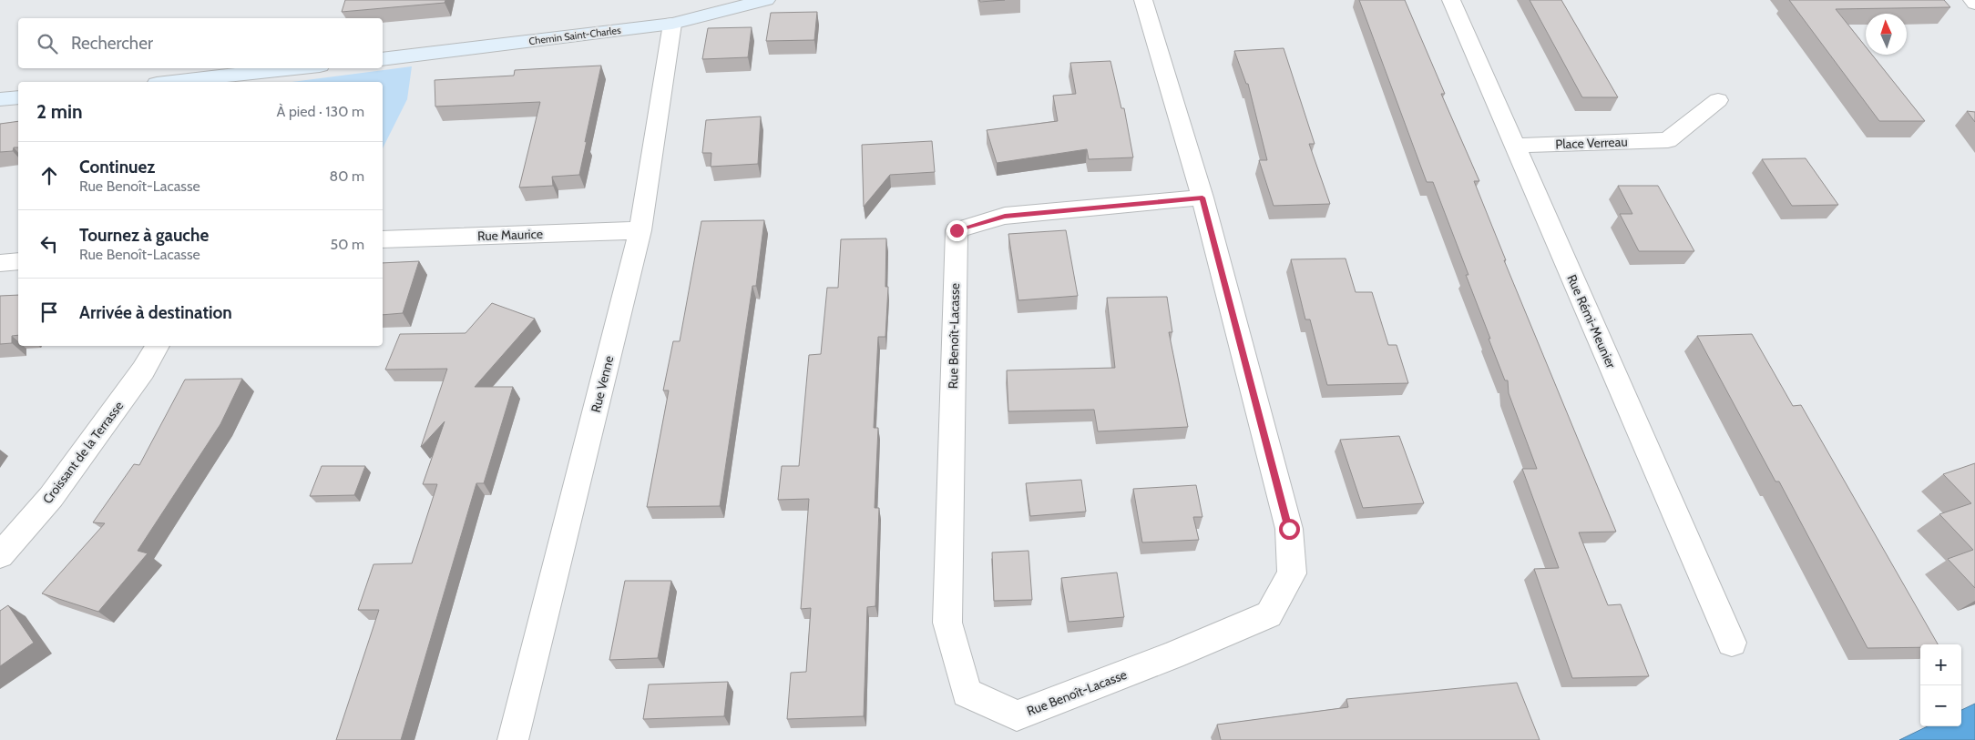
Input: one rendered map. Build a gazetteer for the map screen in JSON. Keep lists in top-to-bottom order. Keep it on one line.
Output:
{"streets":{"main road":["Chemin Saint-Charles"],"street":["Place Verreau","Rue Maurice","Rue Rémi-Meunier","Rue Benoît-Lacasse","Rue Venne","Croissant de la Terrasse"]},"crossings":[["Chemin Saint-Charles","Rue Venne"],["Place Verreau","Rue Rémi-Meunier"],["Rue Maurice","Rue Venne"]],"north":"top","page":{"search":"Rechercher","heading":["2 min","À pied · 130 m"],"list":[["Continuez","Rue Benoît-Lacasse","80 m"],["Tournez à gauche","Rue Benoît-Lacasse","50 m"],"Arrivée à destination"],"map_buttons":["+","−"]}}
